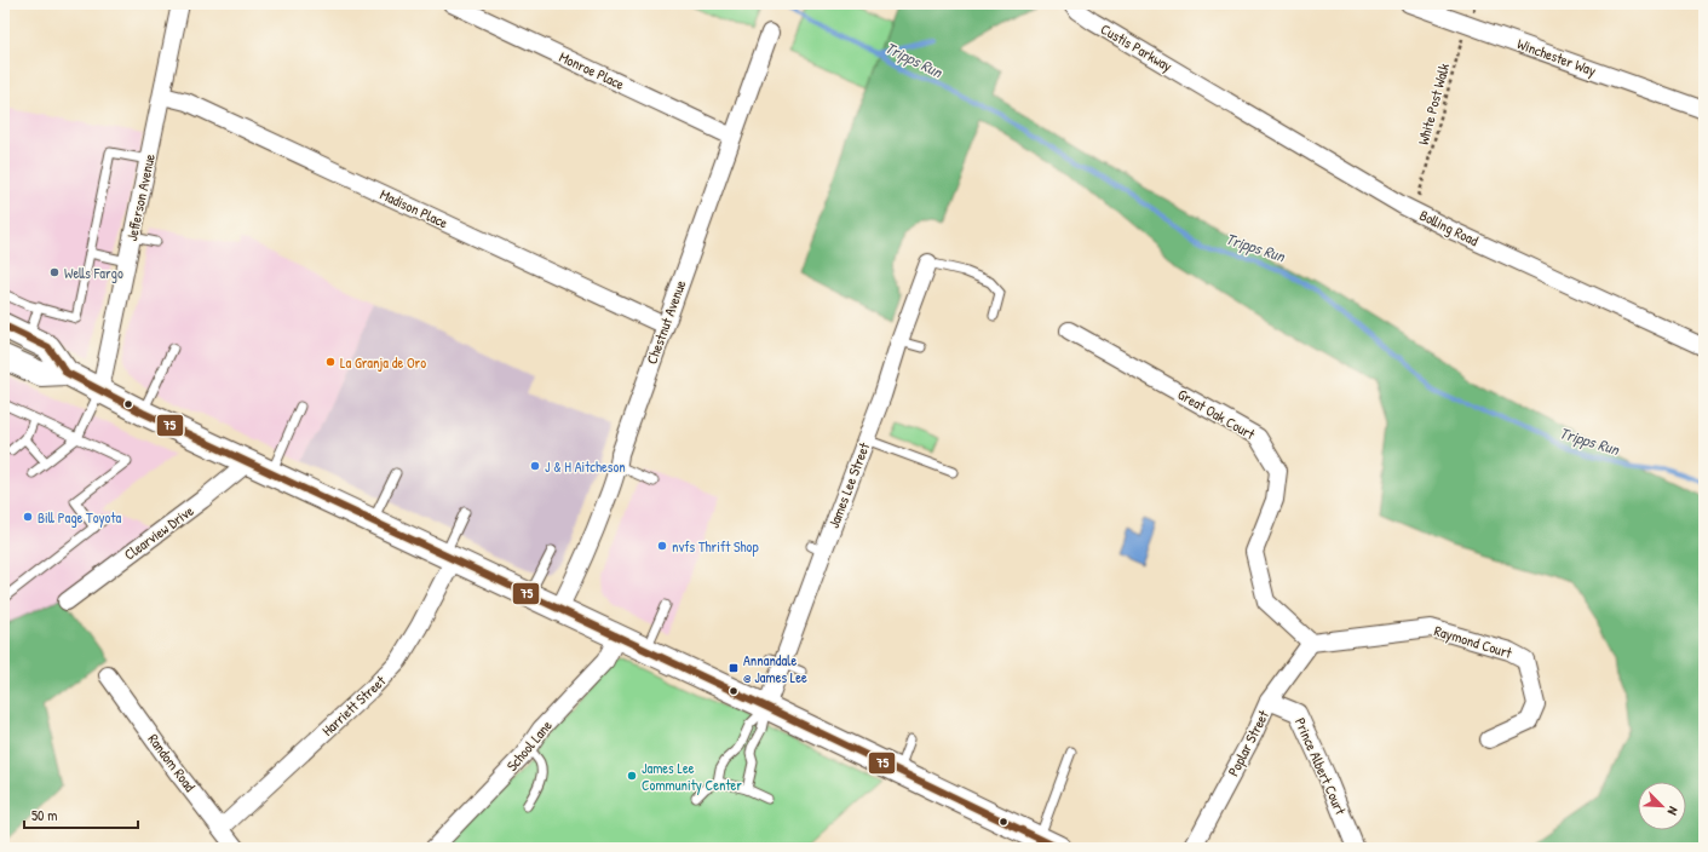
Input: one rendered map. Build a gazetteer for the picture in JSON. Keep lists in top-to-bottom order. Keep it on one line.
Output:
{"streets":{"street":["Custis Parkway","Winchester Way","Monroe Place","Jefferson Avenue","Madison Place","Bolling Road","Chestnut Avenue","Great Oak Court","James Lee Street","Clearview Drive","Raymond Court","Harriett Street","Poplar Street","School Lane","Random Road","Prince Albert Court"],"path":["White Post Walk"]},"crossings":[["Custis Parkway","Bolling Road"],["Winchester Way","White Post Walk"],["Monroe Place","Chestnut Avenue"],["White Post Walk","Bolling Road"],["Jefferson Avenue","Madison Place"],["Madison Place","Chestnut Avenue"],["Great Oak Court","Raymond Court"],["Great Oak Court","Poplar Street"],["Raymond Court","Poplar Street"],["Harriett Street","Random Road"],["Poplar Street","Prince Albert Court"]],"water":["Tripps Run"],"places":{"other":["Wells Fargo","La Granja de Oro","J & H Aitcheson","Bill Page Toyota","nvfs Thrift Shop","James Lee Community Center"],"transit":["Annandale @ James Lee"]},"lines":["transit line 75"],"scale_bar":"50 m","north":"bottom right"}
